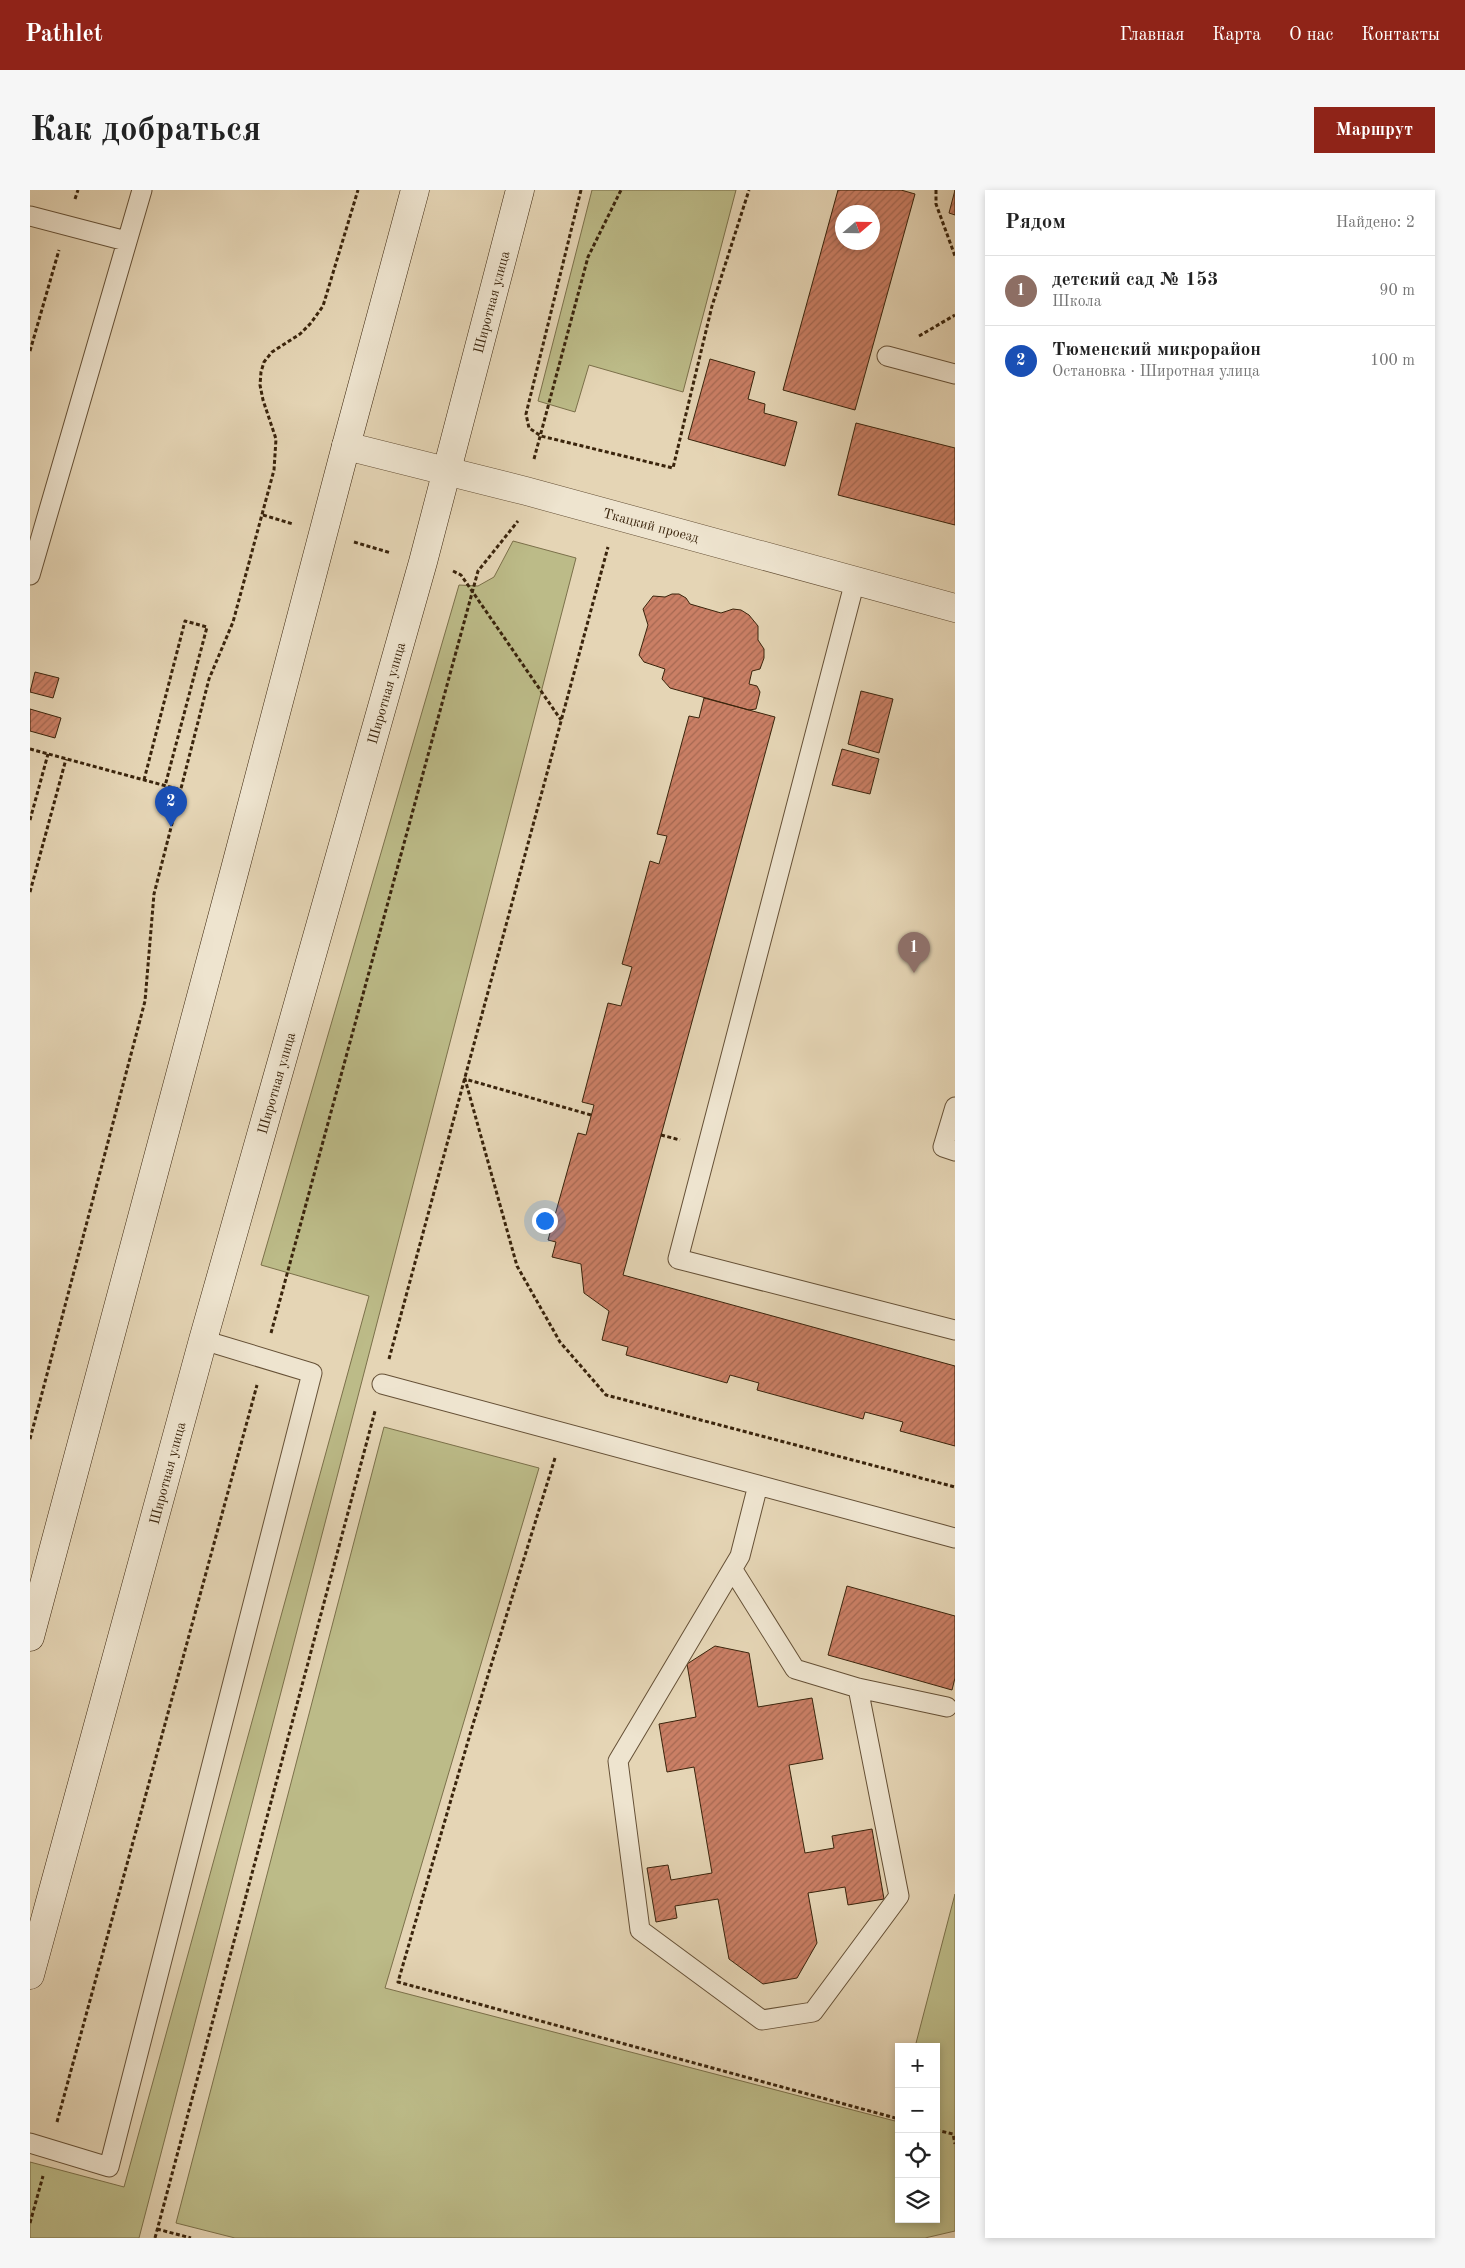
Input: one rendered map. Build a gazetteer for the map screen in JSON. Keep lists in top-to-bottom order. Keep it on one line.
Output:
{"streets":{"main road":["Широтная улица","Ткацкий проезд"]},"crossings":[["Широтная улица","Ткацкий проезд"]],"north":"right","page":{"header":"Pathlet","nav":["Главная","Карта","О нас","Контакты"],"buttons":"Маршрут","title":"Как добраться","heading":["Рядом","Найдено: 2"],"list":[{"mark":"1","name":"детский сад № 153","note":"Школа","value":"90 m"},{"mark":"2","name":"Тюменский микрорайон","note":"Остановка · Широтная улица","value":"100 m"}],"pins":["2","1"],"map_buttons":["+","−"]}}
